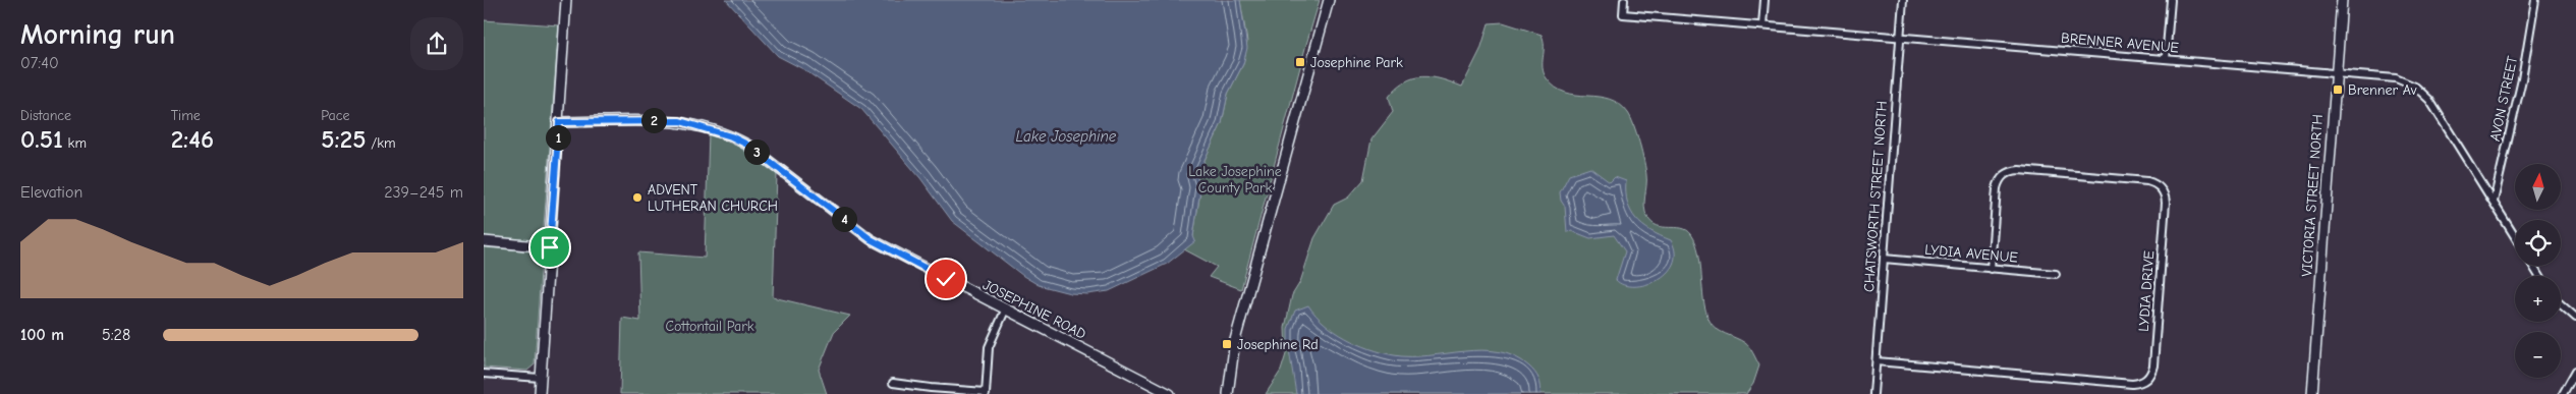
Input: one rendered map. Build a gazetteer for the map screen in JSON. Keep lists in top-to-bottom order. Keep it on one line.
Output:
{"streets":{"street":["BRENNER AVENUE","AVON STREET","VICTORIA STREET NORTH","CHATSWORTH STREET NORTH","LYDIA AVENUE","LYDIA DRIVE","JOSEPHINE ROAD"]},"crossings":[["BRENNER AVENUE","AVON STREET"],["BRENNER AVENUE","VICTORIA STREET NORTH"],["BRENNER AVENUE","CHATSWORTH STREET NORTH"],["CHATSWORTH STREET NORTH","LYDIA AVENUE"],["CHATSWORTH STREET NORTH","LYDIA DRIVE"],["LYDIA AVENUE","LYDIA DRIVE"]],"water":["Lake Josephine"],"parks":["Lake Josephine County Park","Cottontail Park"],"places":{"transit":["Josephine Park","Brenner Av","Josephine Rd"],"other":["ADVENT LUTHERAN CHURCH"]},"north":"top","page":{"heading":["Morning run","07:40"],"stats":[["Distance","0.51 km"],["Time","2:46"],["Pace","5:25 /km"]],"pins":["2","1","3","4"],"map_buttons":["+","−"],"chart":["Elevation","239–245 m"],"list":[{"name":"100 m","note":"5:28"}]}}
